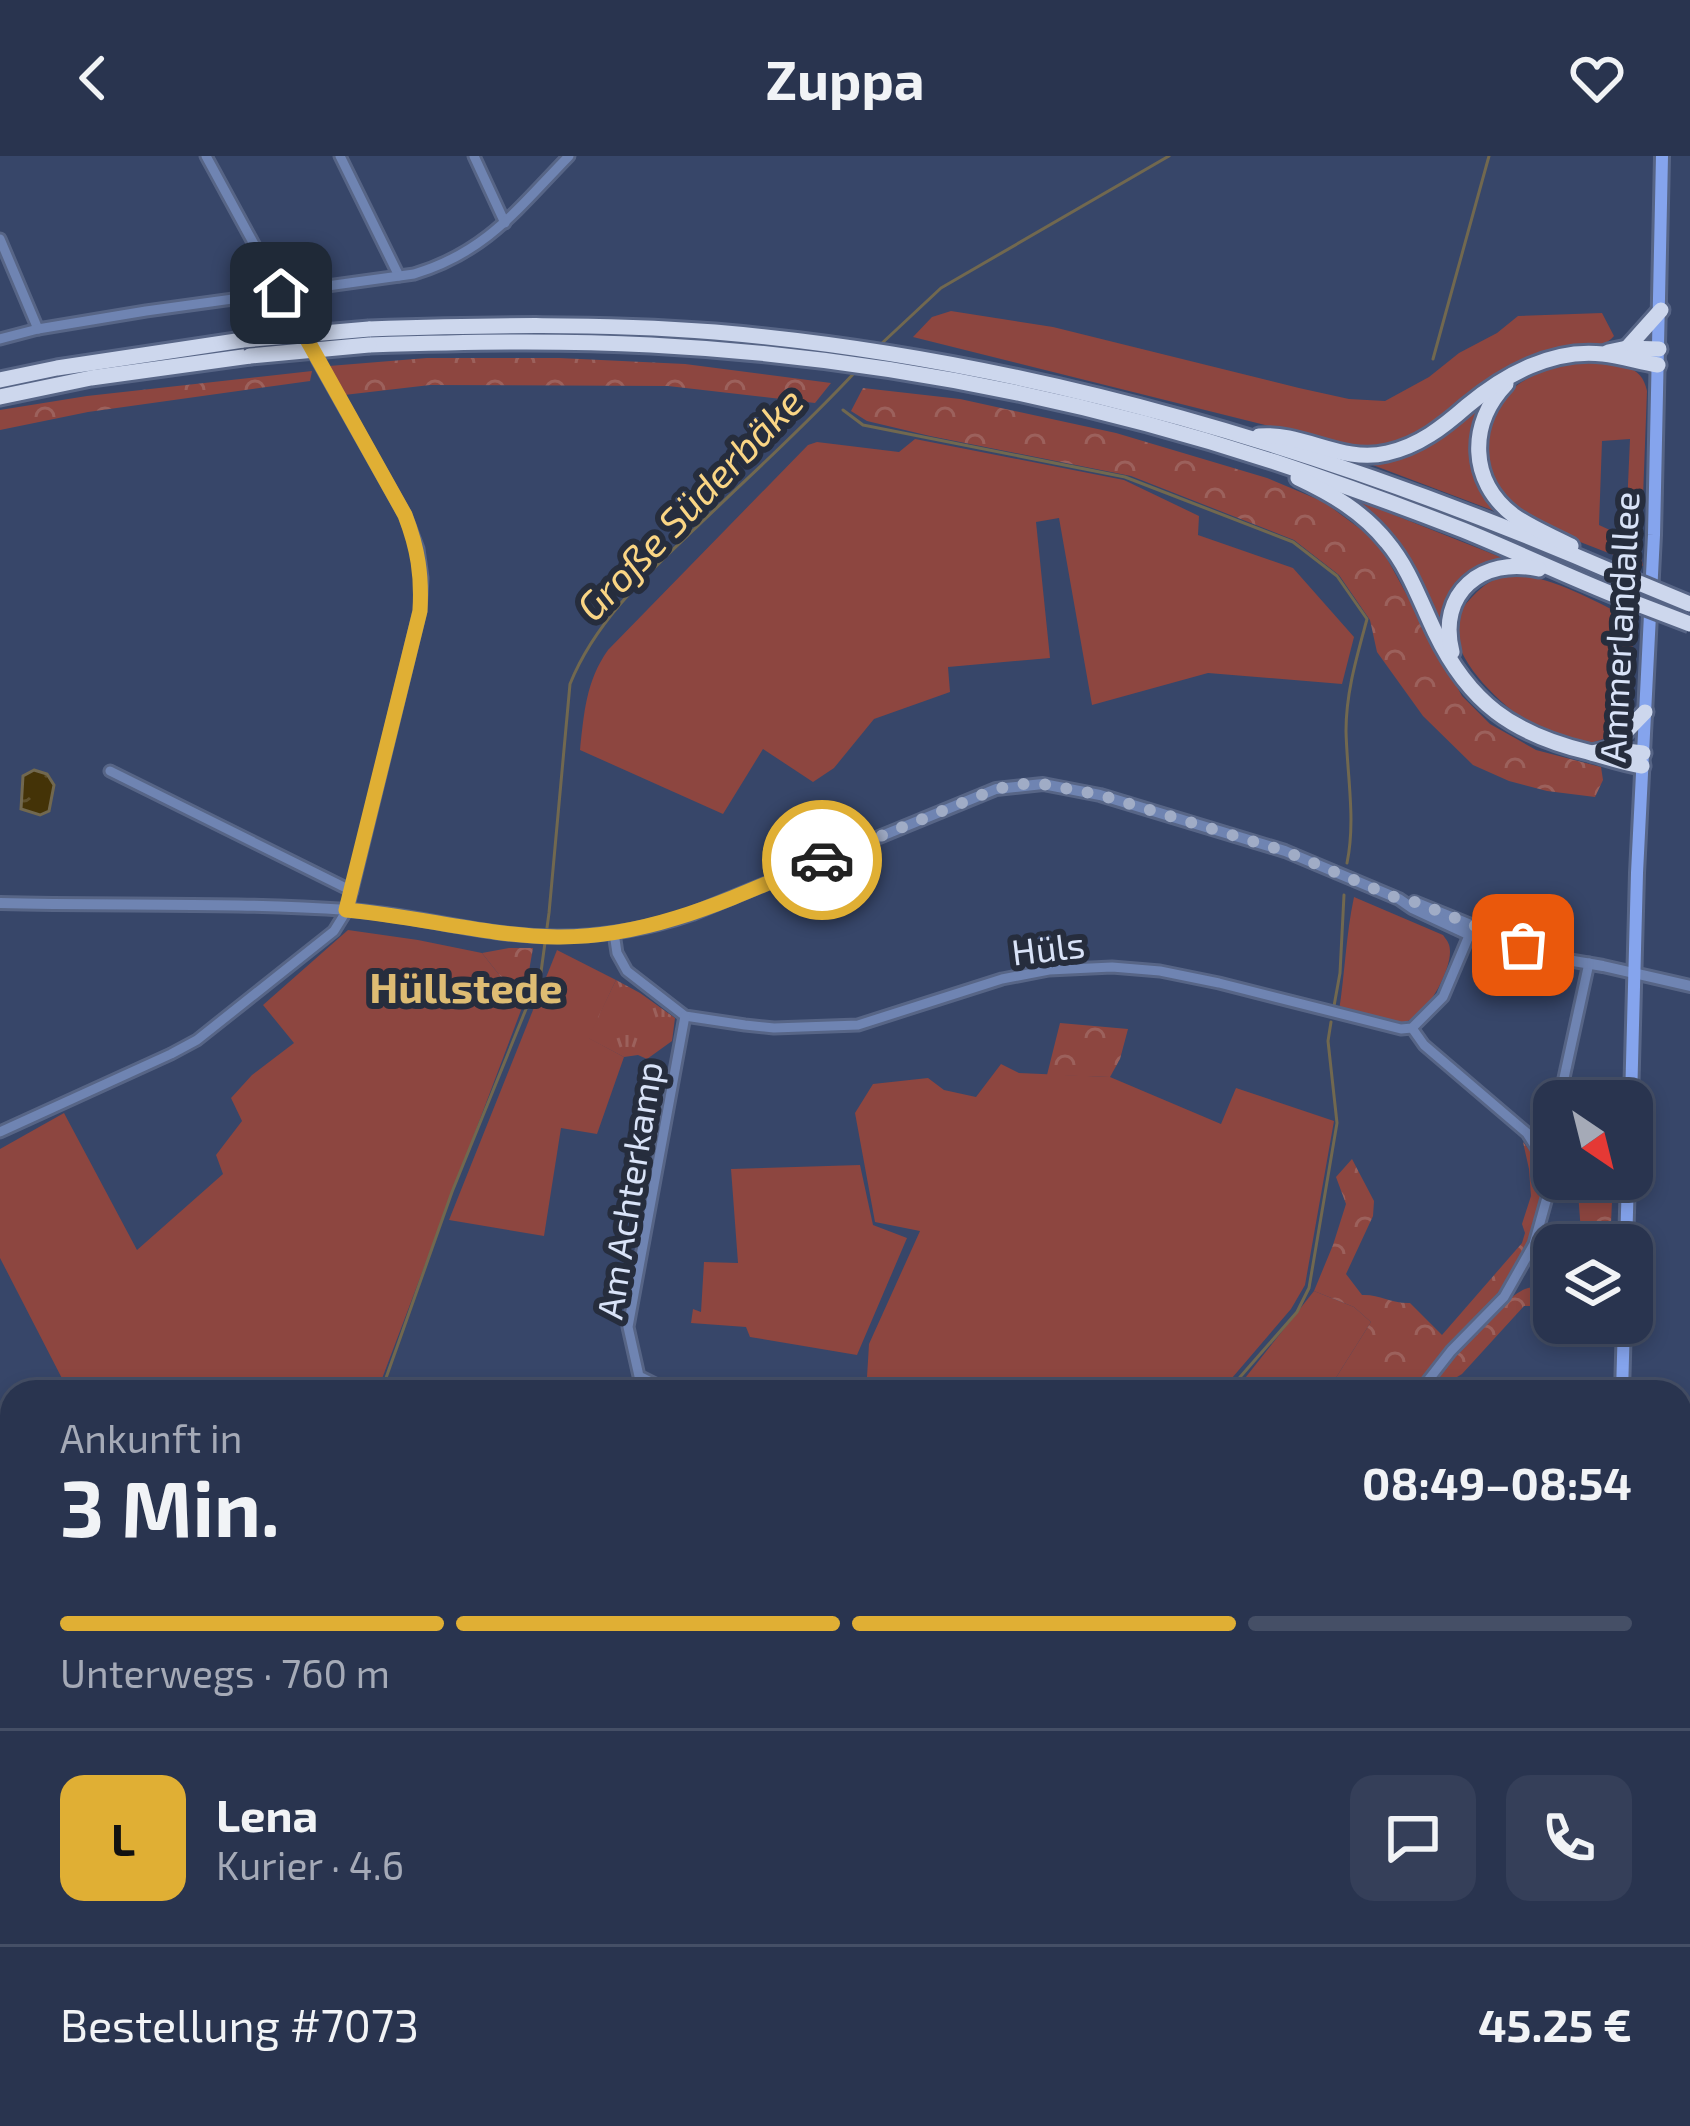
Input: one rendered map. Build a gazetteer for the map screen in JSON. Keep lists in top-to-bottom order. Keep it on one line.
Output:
{"streets":{"main road":["Ammerlandallee"],"street":["Hüls","Am Achterkamp"]},"crossings":[["Hüls","Am Achterkamp"]],"districts":["Hüllstede"],"water":["Große Süderbäke"],"north":"bottom right","page":{"header":"Zuppa","heading":["3 Min.","Ankunft in","08:49–08:54"],"panel":["Lena","Kurier · 4.6","Bestellung #7073","45.25 €"],"bar":"Unterwegs · 760 m","round":"L"}}
